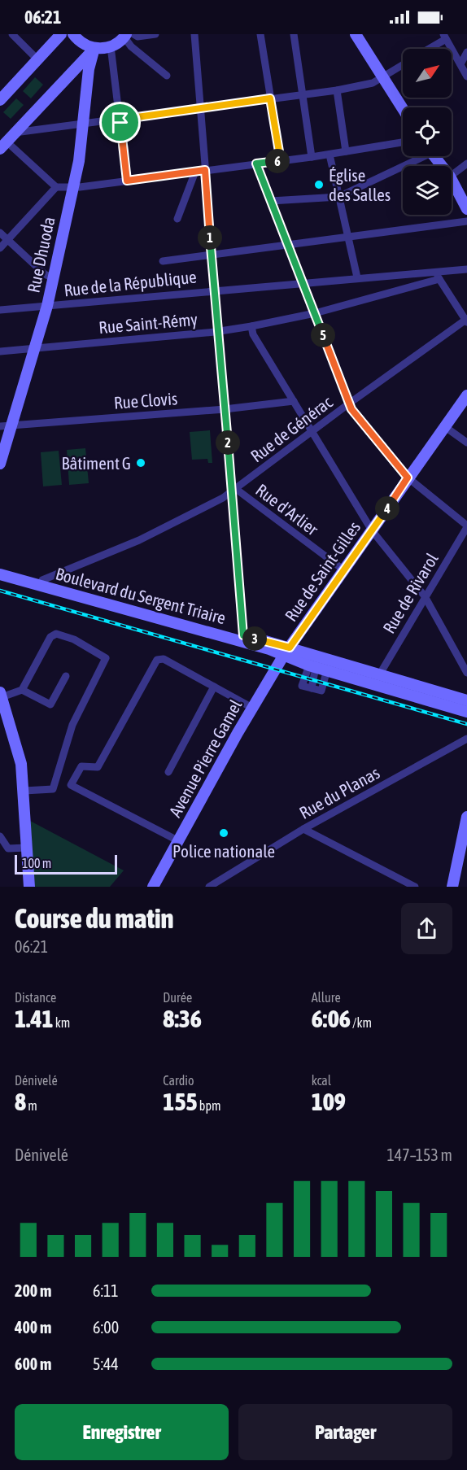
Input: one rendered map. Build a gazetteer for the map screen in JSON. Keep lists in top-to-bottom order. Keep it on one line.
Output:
{"streets":{"street":["Rue Dhuoda","Rue de la République","Rue Saint-Rémy","Rue Clovis","Rue de Générac","Rue d'Arlier","Rue de Saint-Gilles","Rue de Rivarol","Boulevard du Sergent Triaire","Avenue Pierre Gamel","Rue du Planas"]},"crossings":[["Rue Dhuoda","Rue de la République"],["Rue Dhuoda","Rue Saint-Rémy"],["Rue Dhuoda","Rue Clovis"],["Rue de Générac","Rue d'Arlier"],["Rue de Générac","Boulevard du Sergent Triaire"],["Rue d'Arlier","Rue de Saint-Gilles"],["Rue de Saint-Gilles","Boulevard du Sergent Triaire"],["Rue de Saint-Gilles","Avenue Pierre Gamel"],["Rue de Rivarol","Boulevard du Sergent Triaire"],["Boulevard du Sergent Triaire","Avenue Pierre Gamel"]],"places":["Église des Salles","Bâtiment G","Police nationale"],"scale_bar":"100 m","north":"top right","page":{"status":"06:21","pins":["6","1","5","2","4","3"],"scale":"100 m","heading":["Course du matin","06:21"],"stats":[["Distance","1.41 km"],["Durée","8:36"],["Allure","6:06 /km"],["Dénivelé","8 m"],["Cardio","155 bpm"],["kcal","109"]],"chart":["Dénivelé","147–153 m"],"list":[{"name":"200 m","note":"6:11"},{"name":"400 m","note":"6:00"},{"name":"600 m","note":"5:44"}],"buttons":["Enregistrer","Partager"]}}
